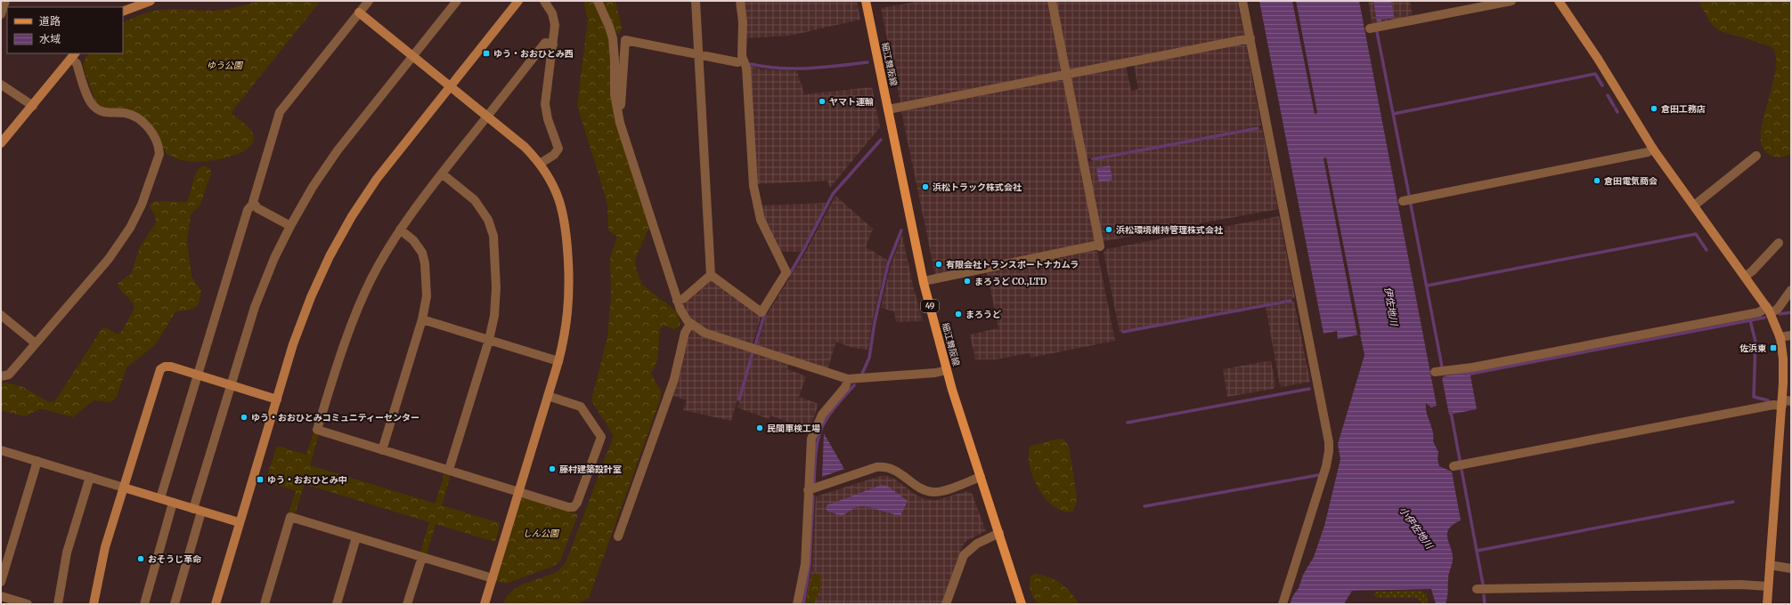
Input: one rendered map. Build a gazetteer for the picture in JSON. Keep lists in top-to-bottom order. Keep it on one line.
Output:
{"streets":{"main road":["細江舞阪線","49"]},"water":["伊佐地川","小伊佐地川"],"parks":["ゆう公園","しん公園"],"places":{"transit":["ゆう・おおひとみ西","佐浜東","ゆう・おおひとみ中"],"other":["ヤマト運輸","倉田工務店","倉田電気商会","浜松トラック株式会社","浜松環境維持管理株式会社","有限会社トランスポートナカムラ","まろうど CO.,LTD","まろうど","ゆう・おおひとみコミュニティーセンター","民間車検工場","藤村建築設計室","おそうじ革命"]},"legend":["道路","水域"]}
